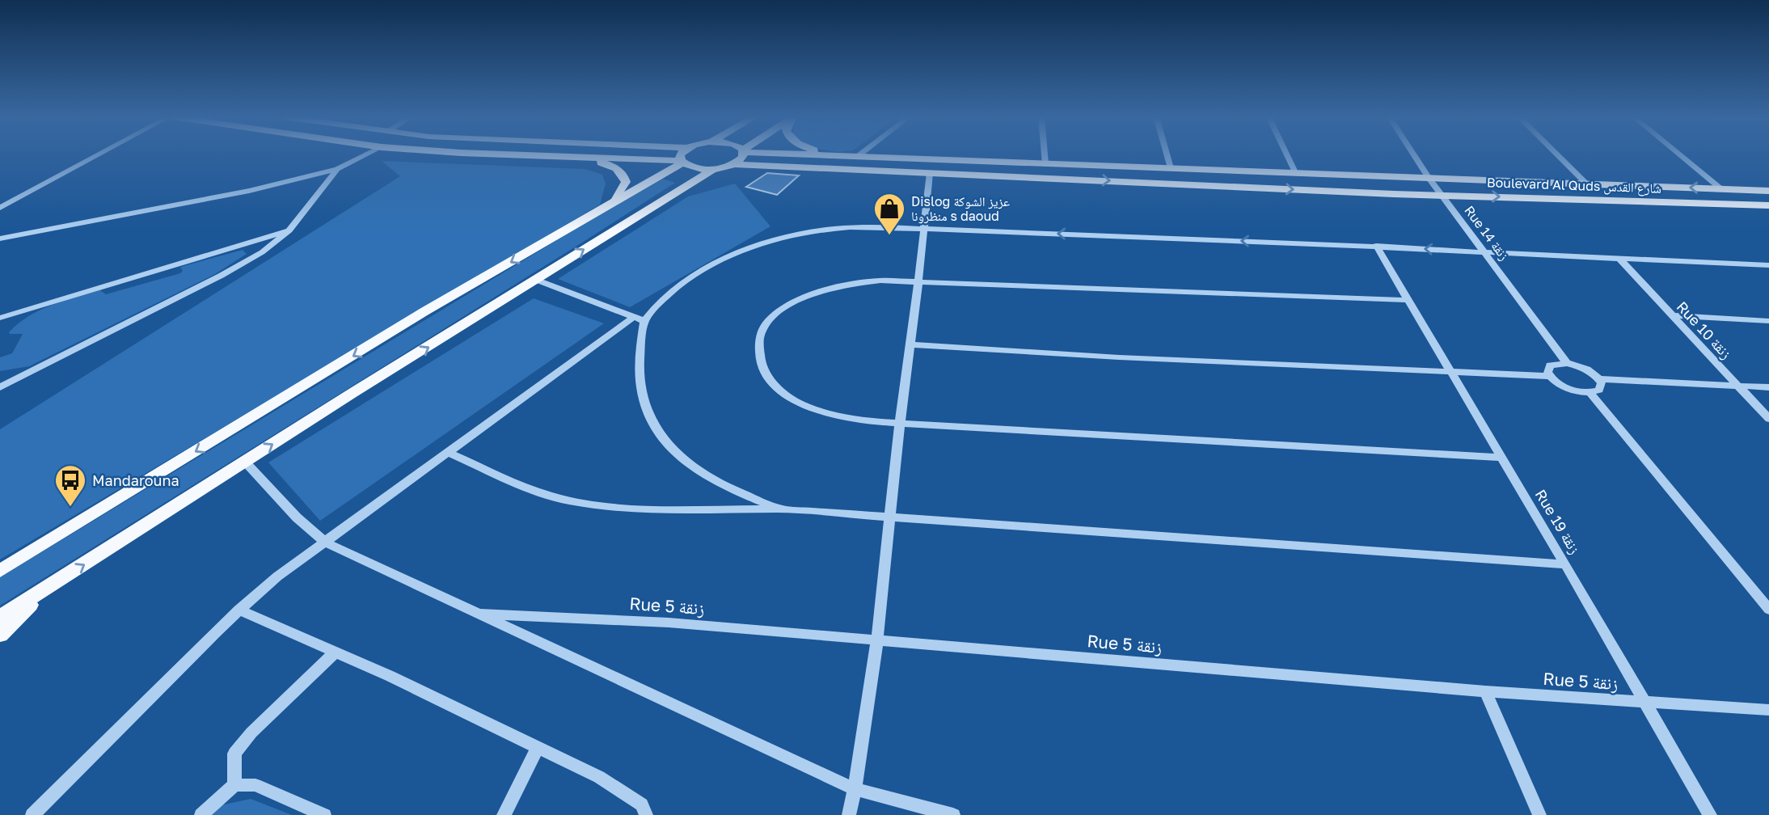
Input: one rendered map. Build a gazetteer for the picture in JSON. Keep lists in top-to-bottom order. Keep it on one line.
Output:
{"streets":{"main road":["Boulevard Al Quds شارع القدس"],"street":["Rue 14 زنقة","Rue 10 زنقة","Rue 19 زنقة","Rue 5 زنقة"]},"crossings":[["Boulevard Al Quds شارع القدس","Rue 14 زنقة"],["Rue 19 زنقة","Rue 5 زنقة"]],"places":{"shop":["Dislog عزيز الشوكة منظرونا s daoud"],"bus stop":["Mandarouna"]}}
